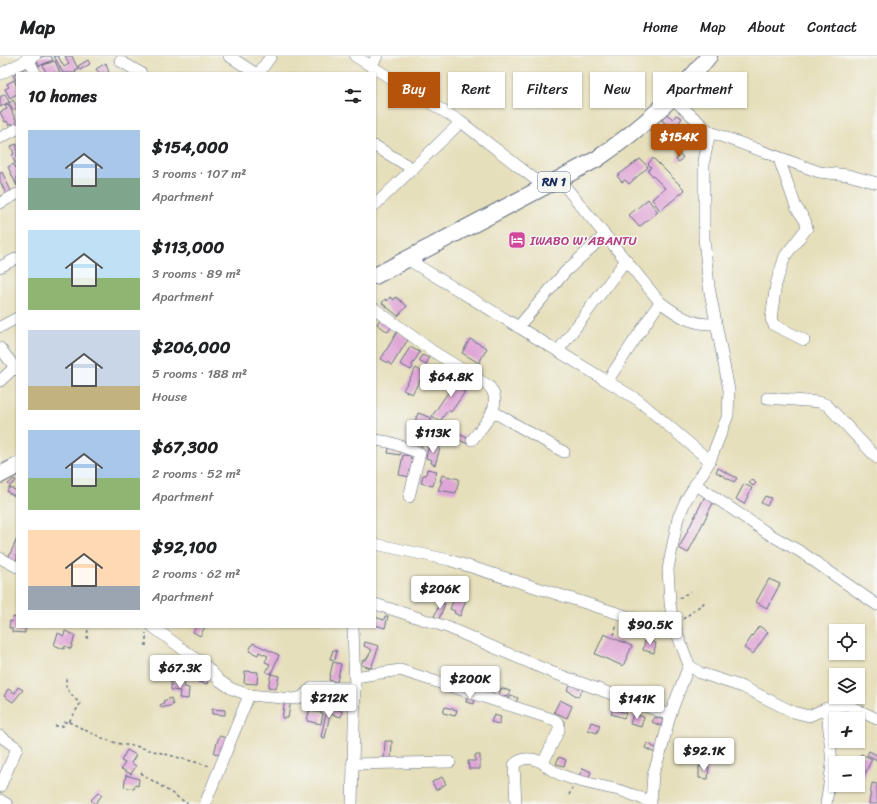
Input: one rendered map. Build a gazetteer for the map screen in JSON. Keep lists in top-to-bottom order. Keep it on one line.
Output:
{"streets":{"highway":["RN 1"]},"places":{"hotel":["IWABO W'ABANTU"]},"page":{"header":"Map","nav":["Home","Map","About","Contact"],"chip":["Buy","Rent","Filters","New","Apartment"],"heading":"10 homes","list":[{"name":"$154,000","note":"3 rooms · 107 m² · Apartment"},{"name":"$113,000","note":"3 rooms · 89 m² · Apartment"},{"name":"$206,000","note":"5 rooms · 188 m² · House"},{"name":"$67,300","note":"2 rooms · 52 m² · Apartment"},{"name":"$92,100","note":"2 rooms · 62 m² · Apartment"}],"price":["$154K","$64.8K","$113K","$206K","$90.5K","$67.3K","$200K","$212K","$141K","$92.1K"],"map_buttons":["+","−"]}}
